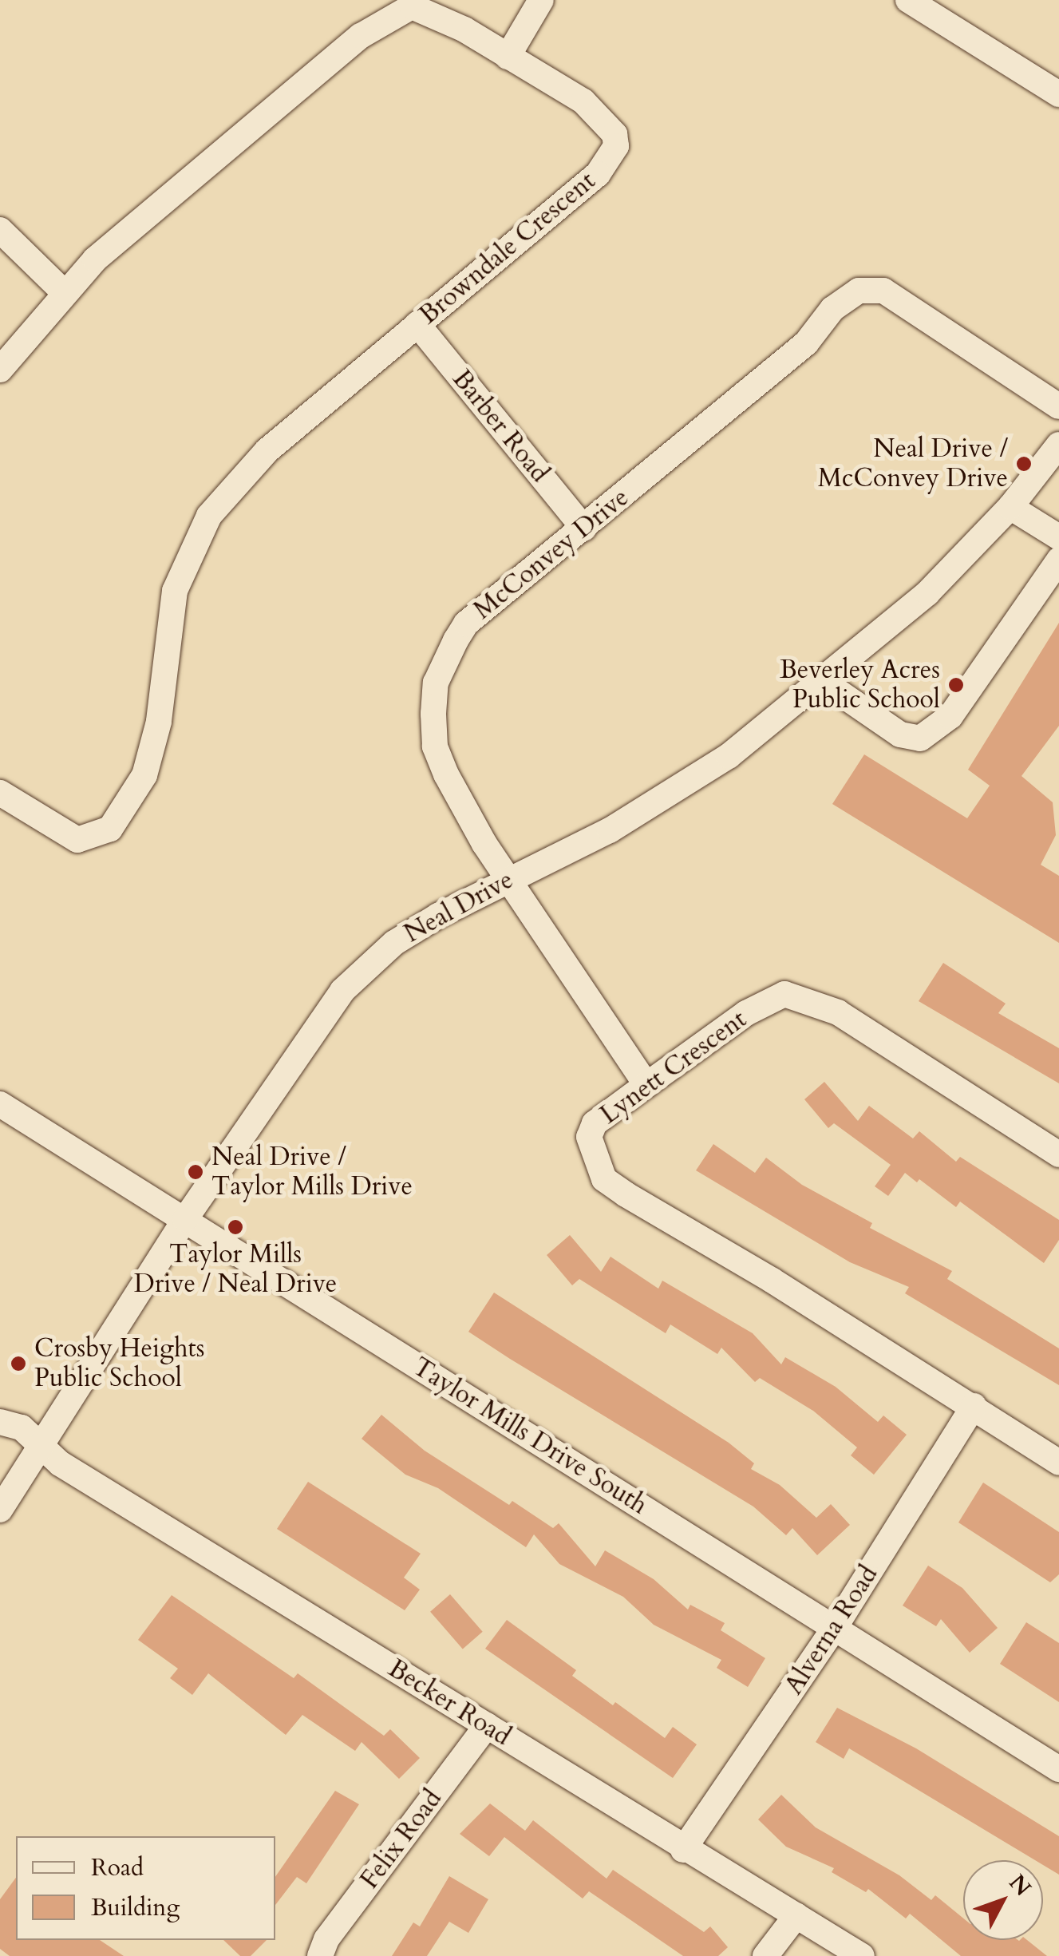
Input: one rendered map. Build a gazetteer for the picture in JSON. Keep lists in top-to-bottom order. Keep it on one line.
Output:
{"streets":{"street":["Browndale Crescent","Barber Road","McConvey Drive","Neal Drive","Lynett Crescent","Taylor Mills Drive South","Alverna Road","Becker Road","Felix Road"]},"crossings":[["Browndale Crescent","Barber Road"],["Barber Road","McConvey Drive"],["McConvey Drive","Neal Drive"],["McConvey Drive","Lynett Crescent"],["Neal Drive","Taylor Mills Drive South"],["Neal Drive","Becker Road"],["Lynett Crescent","Alverna Road"],["Taylor Mills Drive South","Alverna Road"],["Alverna Road","Becker Road"],["Becker Road","Felix Road"]],"places":["Neal Drive / McConvey Drive","Beverley Acres Public School","Neal Drive / Taylor Mills Drive","Taylor Mills Drive / Neal Drive","Crosby Heights Public School"],"legend":["Road","Building"],"north":"top right"}
